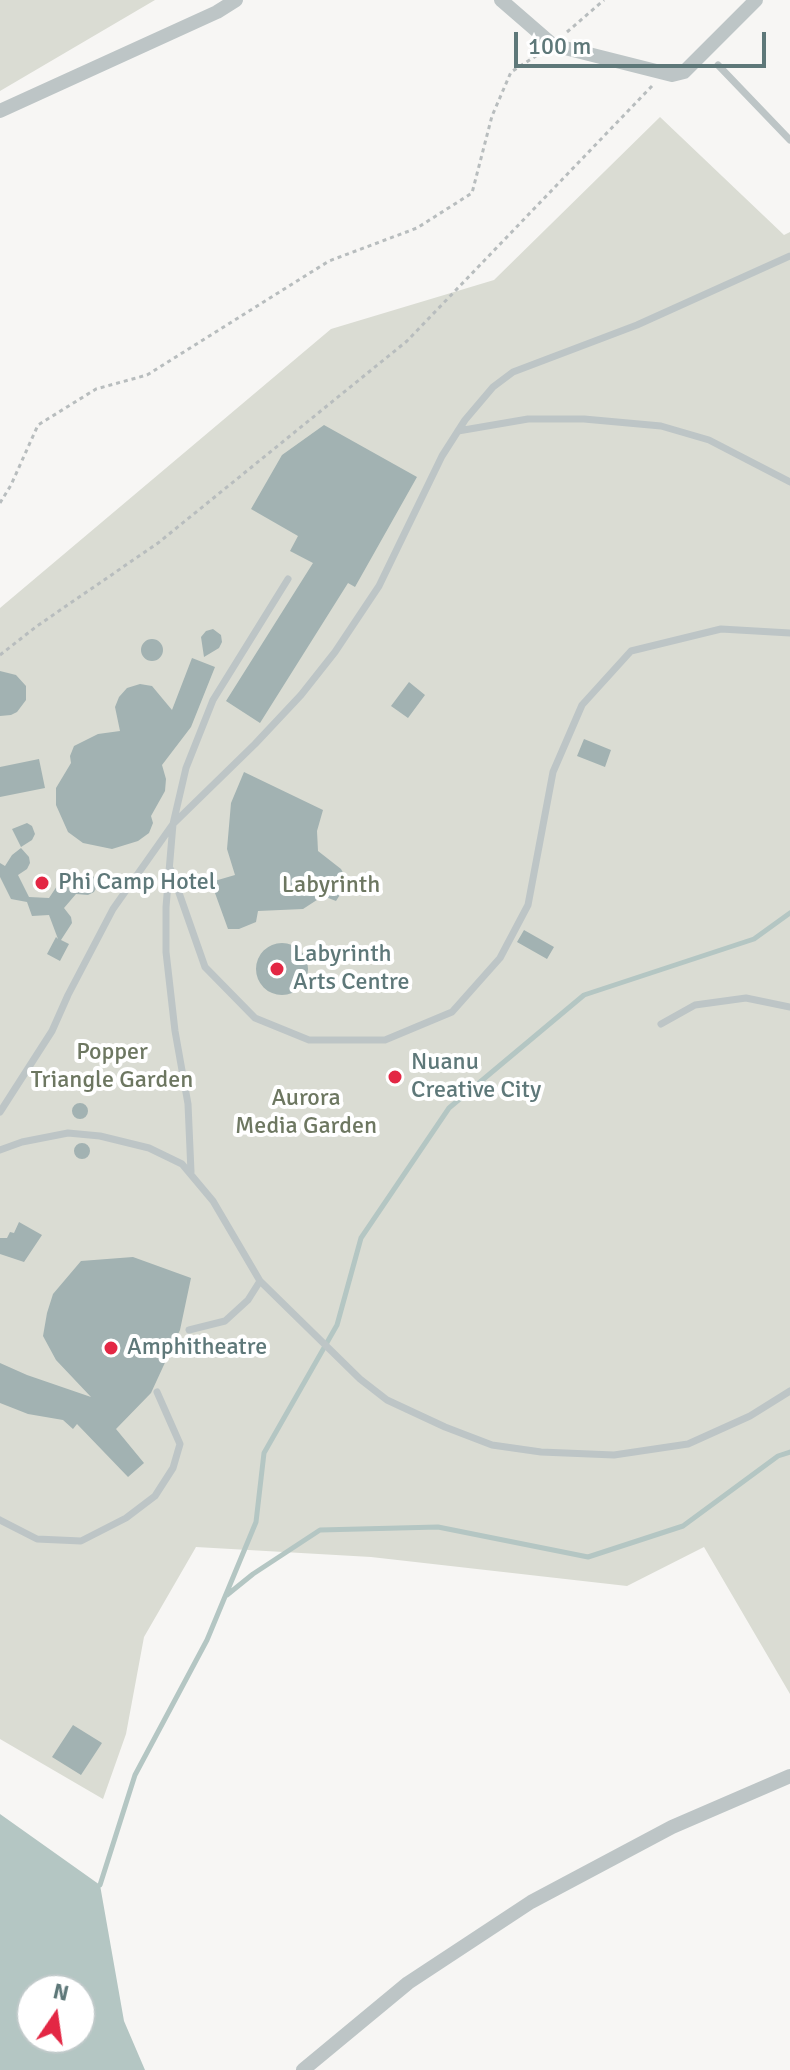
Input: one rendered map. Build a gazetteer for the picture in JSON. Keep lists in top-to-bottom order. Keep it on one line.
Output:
{"parks":["Labyrinth","Popper Triangle Garden","Aurora Media Garden"],"places":["Phi Camp Hotel","Labyrinth Arts Centre","Nuanu Creative City","Amphitheatre"],"scale_bar":"100 m","north":"top"}
